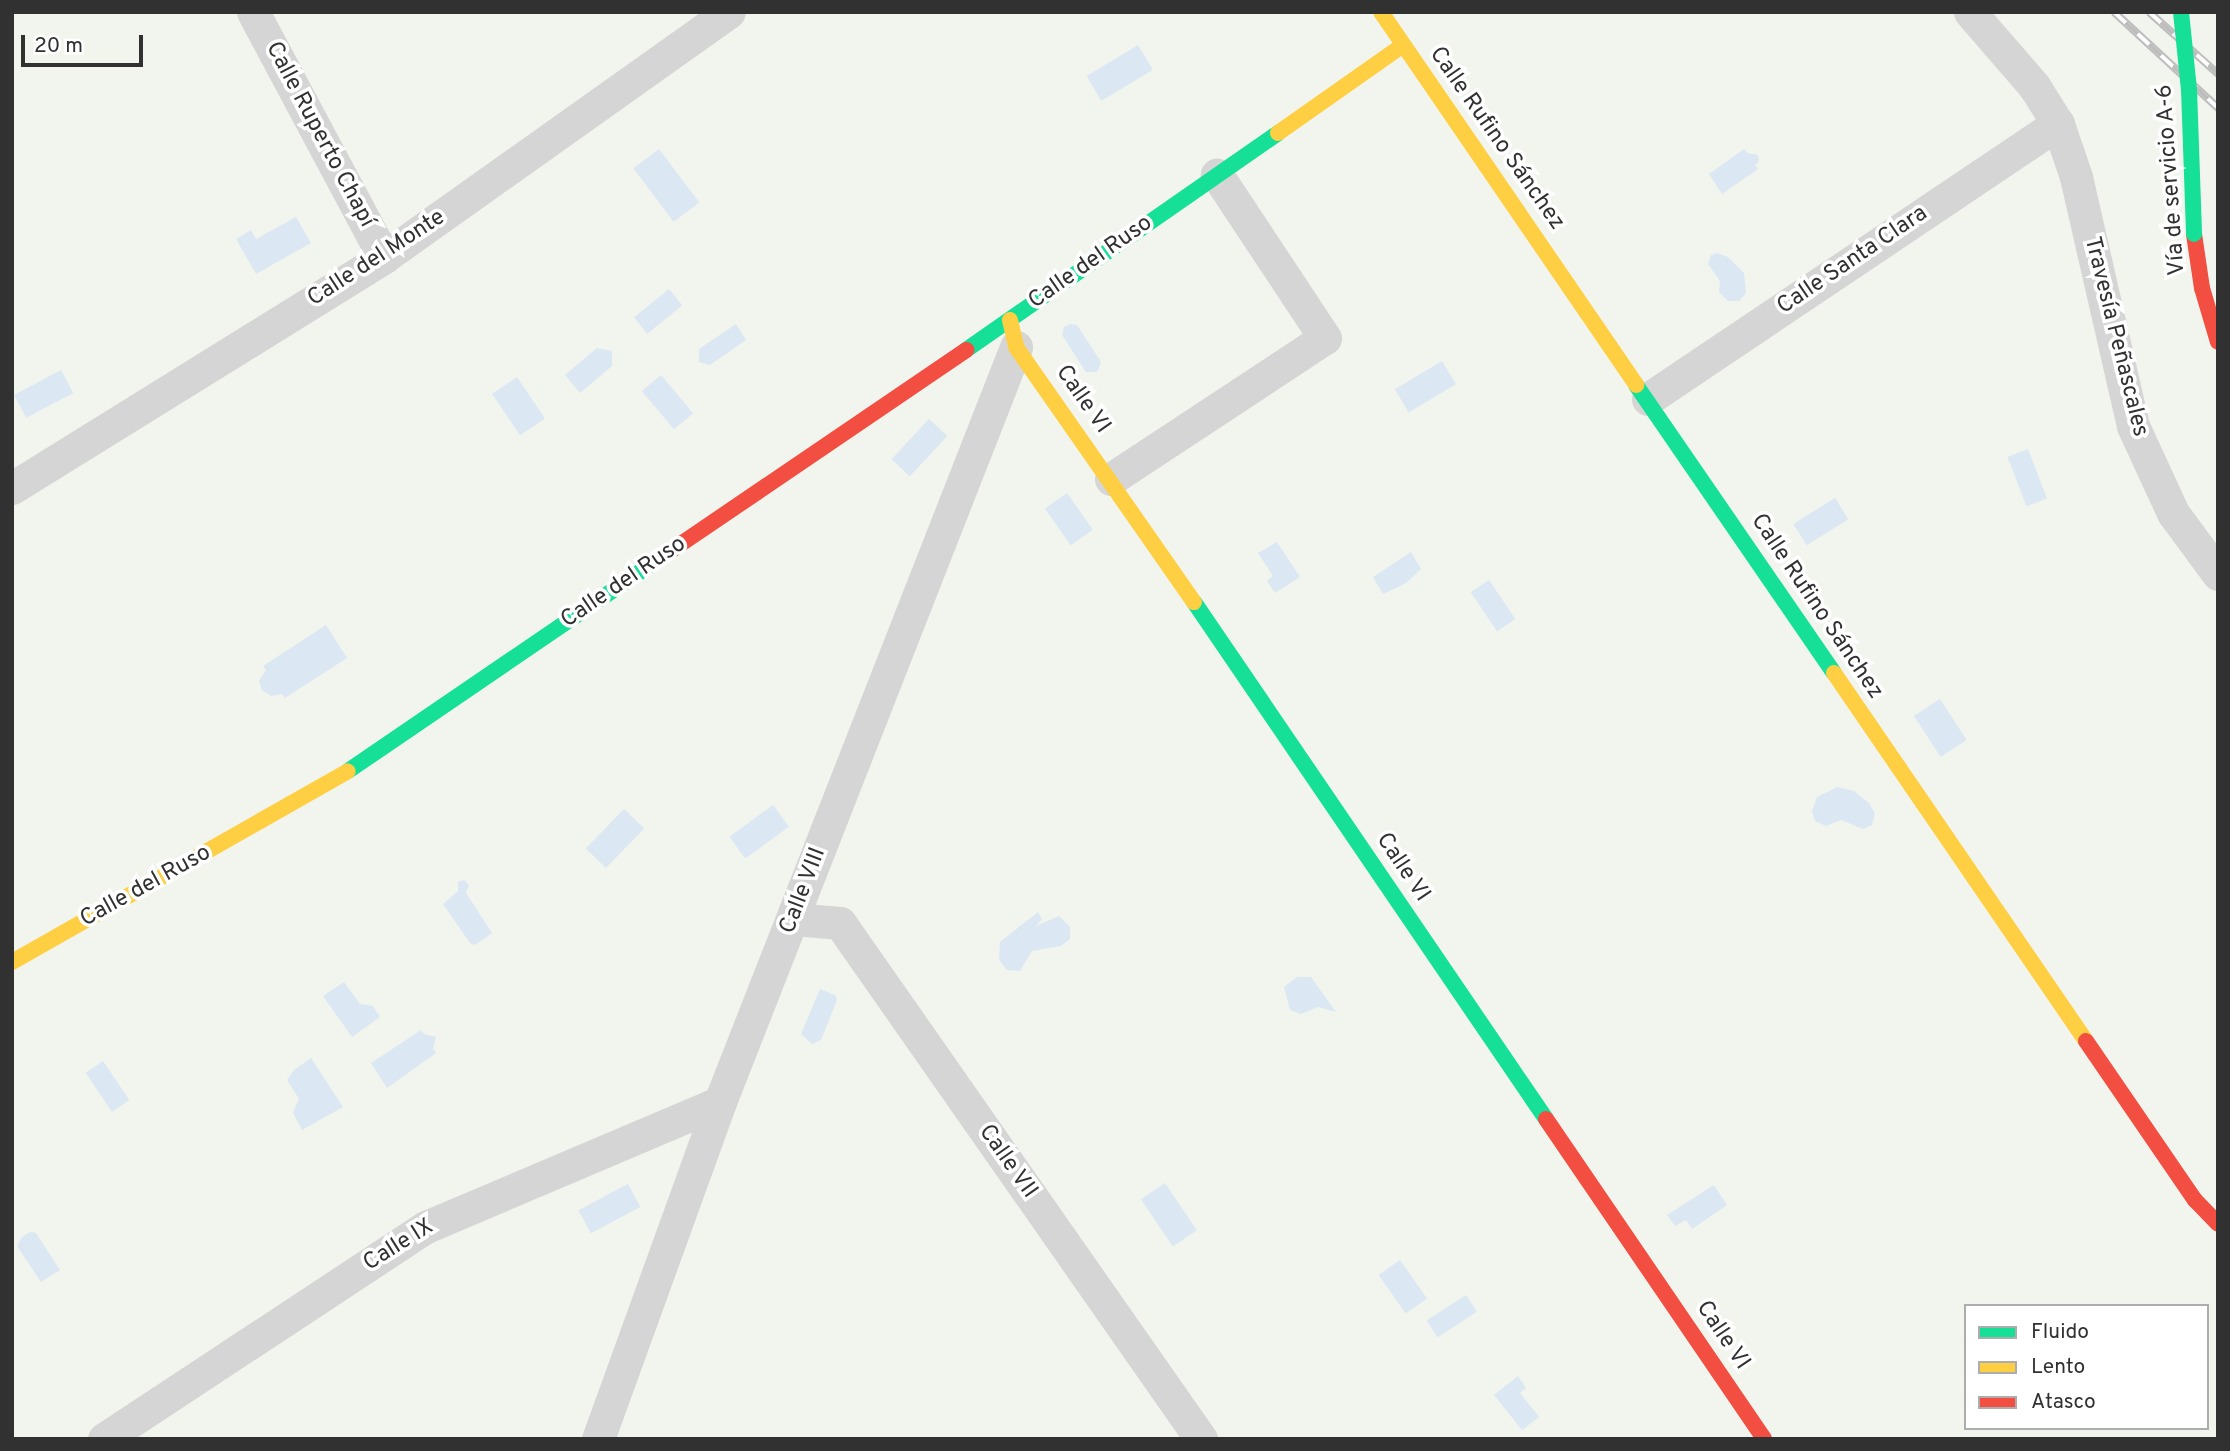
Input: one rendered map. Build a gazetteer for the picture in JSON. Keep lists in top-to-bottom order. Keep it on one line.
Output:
{"streets":{"street":["Calle Ruperto Chapí","Calle Rufino Sánchez","Vía de servicio A-6","Calle del Monte","Calle Santa Clara","Calle del Ruso","Travesía Peñascales","Calle VI","Calle VIII","Calle VII","Calle IX"]},"crossings":[["Calle Ruperto Chapí","Calle del Monte"],["Calle Rufino Sánchez","Calle Santa Clara"],["Calle Rufino Sánchez","Calle del Ruso"],["Calle Santa Clara","Travesía Peñascales"],["Calle del Ruso","Calle VI"],["Calle del Ruso","Calle VIII"],["Calle VI","Calle VIII"],["Calle VIII","Calle VII"],["Calle VIII","Calle IX"]],"legend":["Fluido","Lento","Atasco"],"scale_bar":"20 m"}
